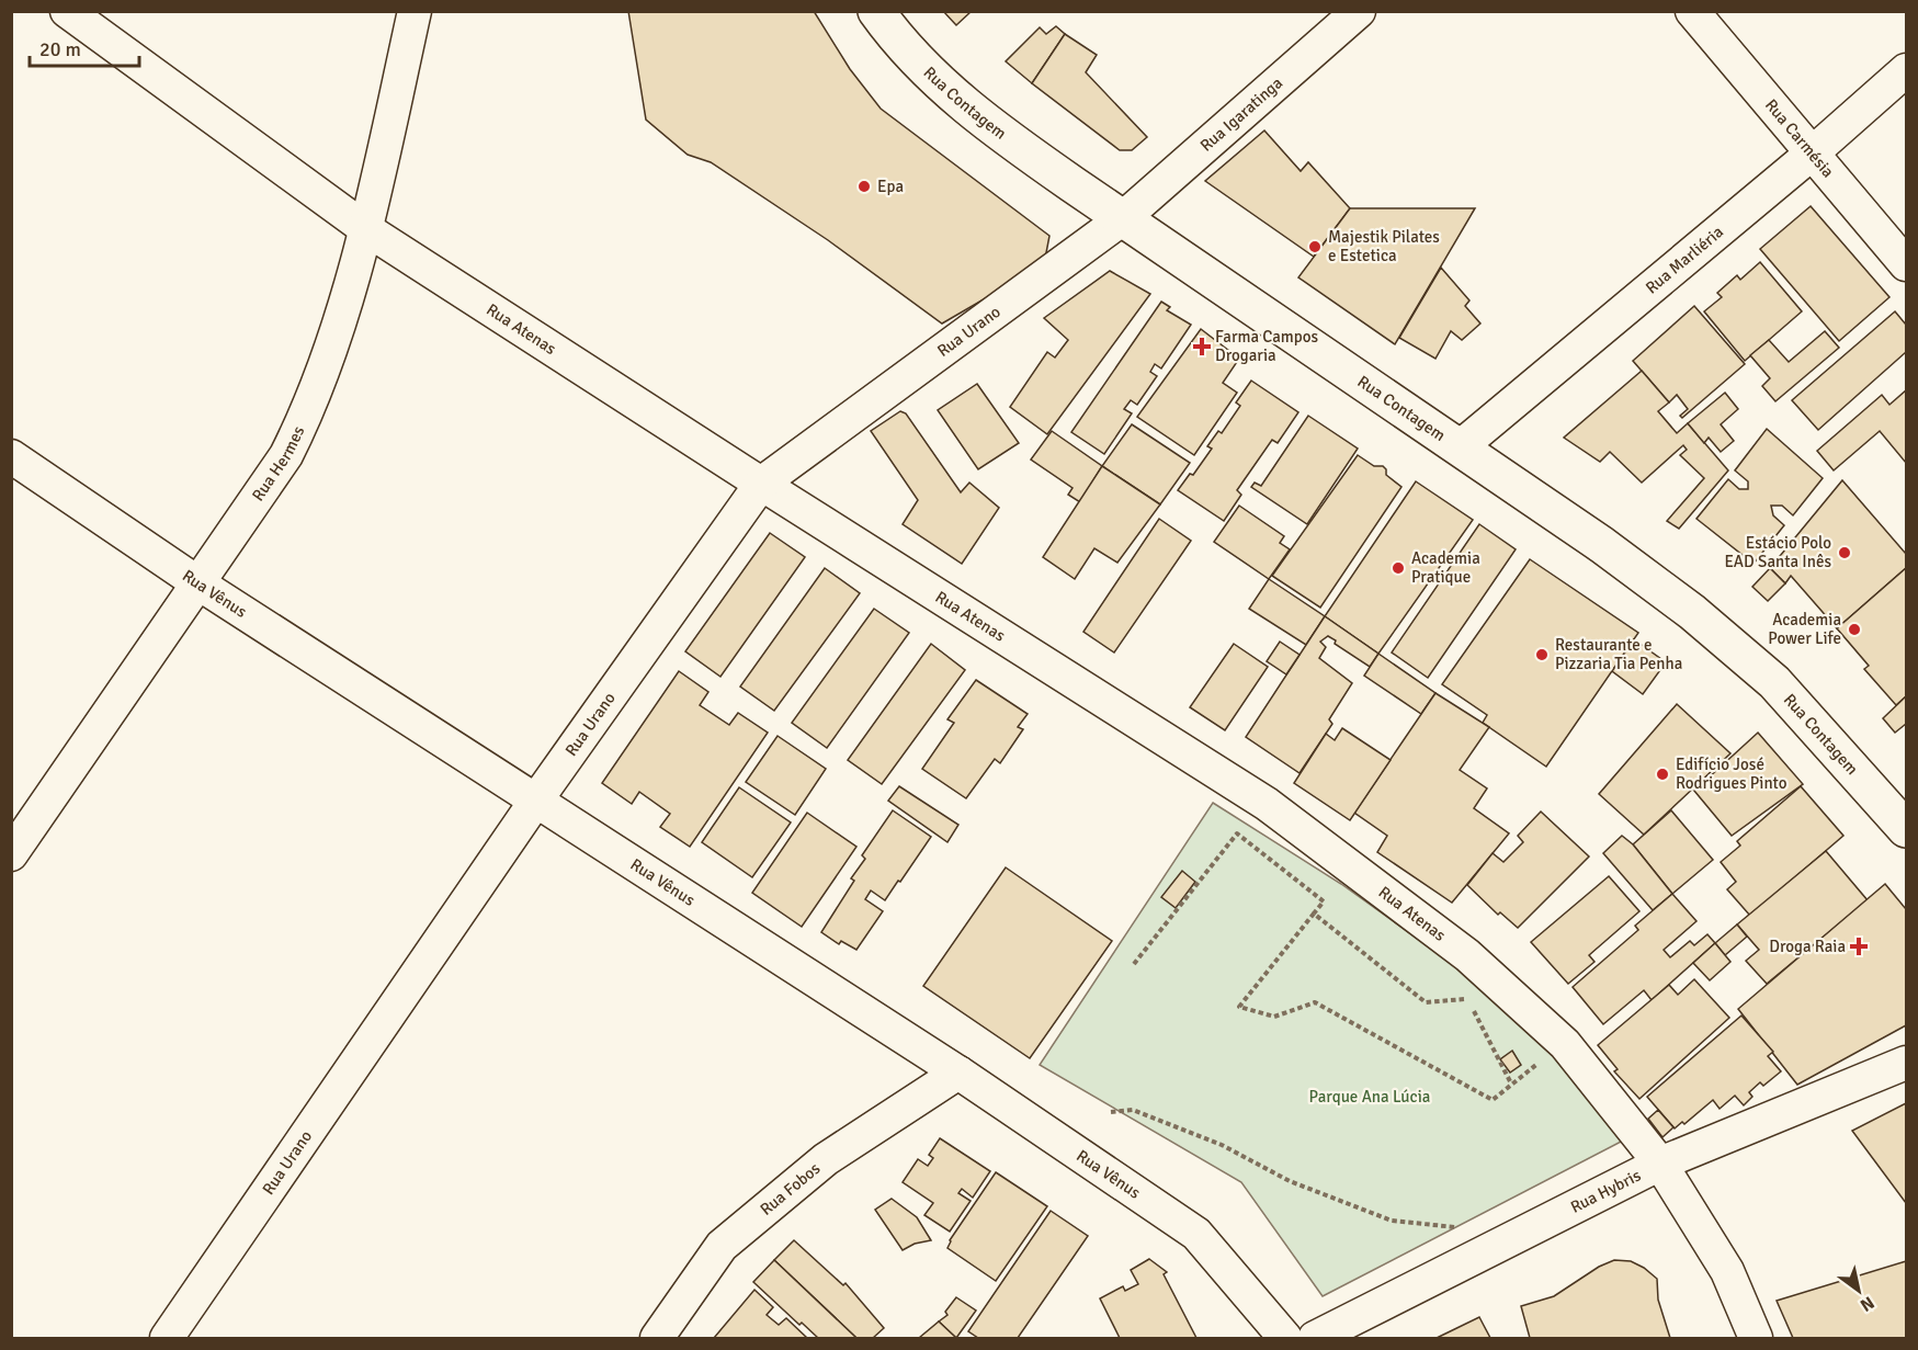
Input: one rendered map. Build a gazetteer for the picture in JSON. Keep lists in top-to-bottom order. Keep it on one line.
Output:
{"streets":{"street":["Rua Contagem","Rua Igaratinga","Rua Carmésia","Rua Marliéria","Rua Atenas","Rua Urano","Rua Hermes","Rua Vênus","Rua Fobos","Rua Hybris"]},"crossings":[["Rua Contagem","Rua Igaratinga"],["Rua Contagem","Rua Marliéria"],["Rua Contagem","Rua Urano"],["Rua Igaratinga","Rua Urano"],["Rua Carmésia","Rua Marliéria"],["Rua Atenas","Rua Urano"],["Rua Atenas","Rua Hermes"],["Rua Atenas","Rua Hybris"],["Rua Urano","Rua Vênus"],["Rua Hermes","Rua Vênus"],["Rua Vênus","Rua Fobos"]],"parks":["Parque Ana Lúcia"],"places":{"other":["Epa","Majestik Pilates e Estetica","Estácio Polo EAD Santa Inês","Academia Pratique","Academia Power Life","Restaurante e Pizzaria Tia Penha","Edifício José Rodrigues Pinto"],"health":["Farma Campos Drogaria","Droga Raia"]},"scale_bar":"20 m","north":"bottom right"}
